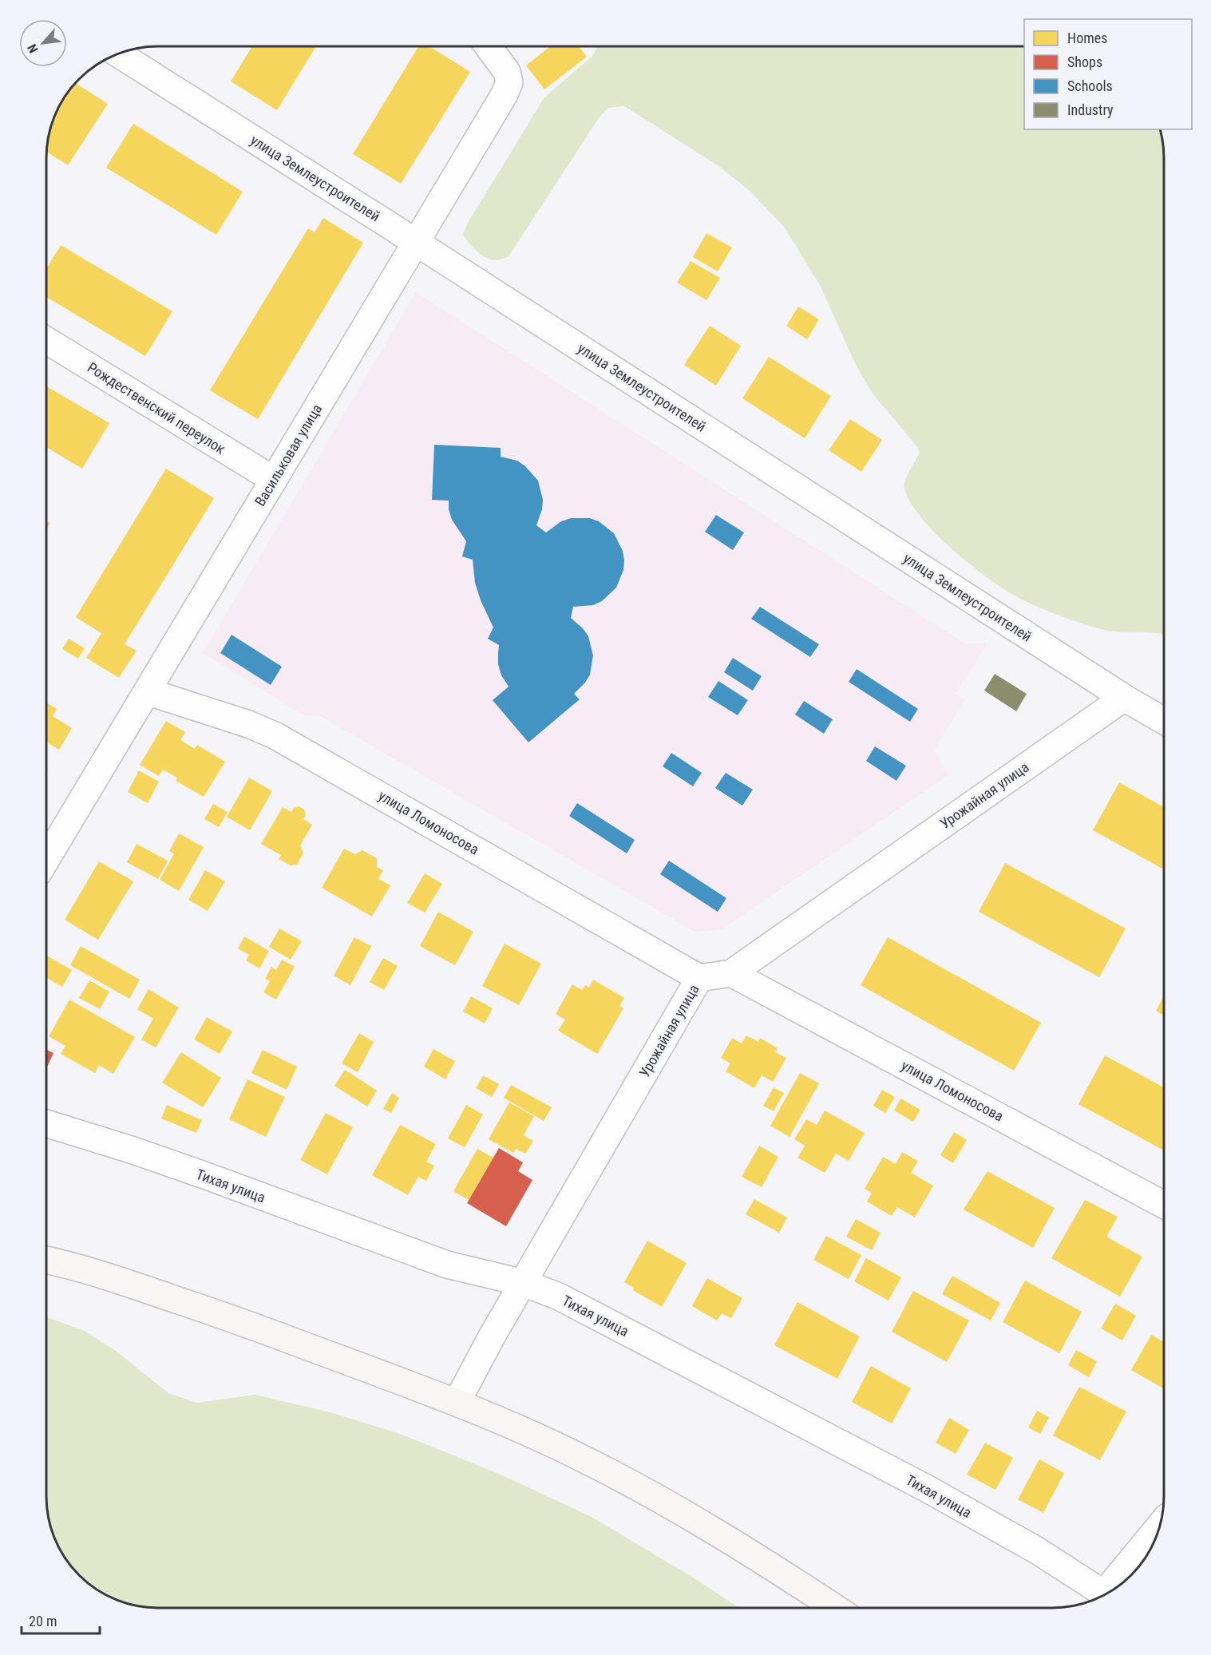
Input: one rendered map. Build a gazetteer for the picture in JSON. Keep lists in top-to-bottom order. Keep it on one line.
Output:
{"streets":{"street":["улица Землеустроителей","Рождественский переулок","Васильковая улица","Урожайная улица","улица Ломоносова","Тихая улица"]},"crossings":[["улица Землеустроителей","Васильковая улица"],["улица Землеустроителей","Урожайная улица"],["Рождественский переулок","Васильковая улица"],["Васильковая улица","улица Ломоносова"],["Урожайная улица","улица Ломоносова"],["Урожайная улица","Тихая улица"]],"legend":["Homes","Shops","Schools","Industry"],"scale_bar":"20 m","north":"bottom left"}
